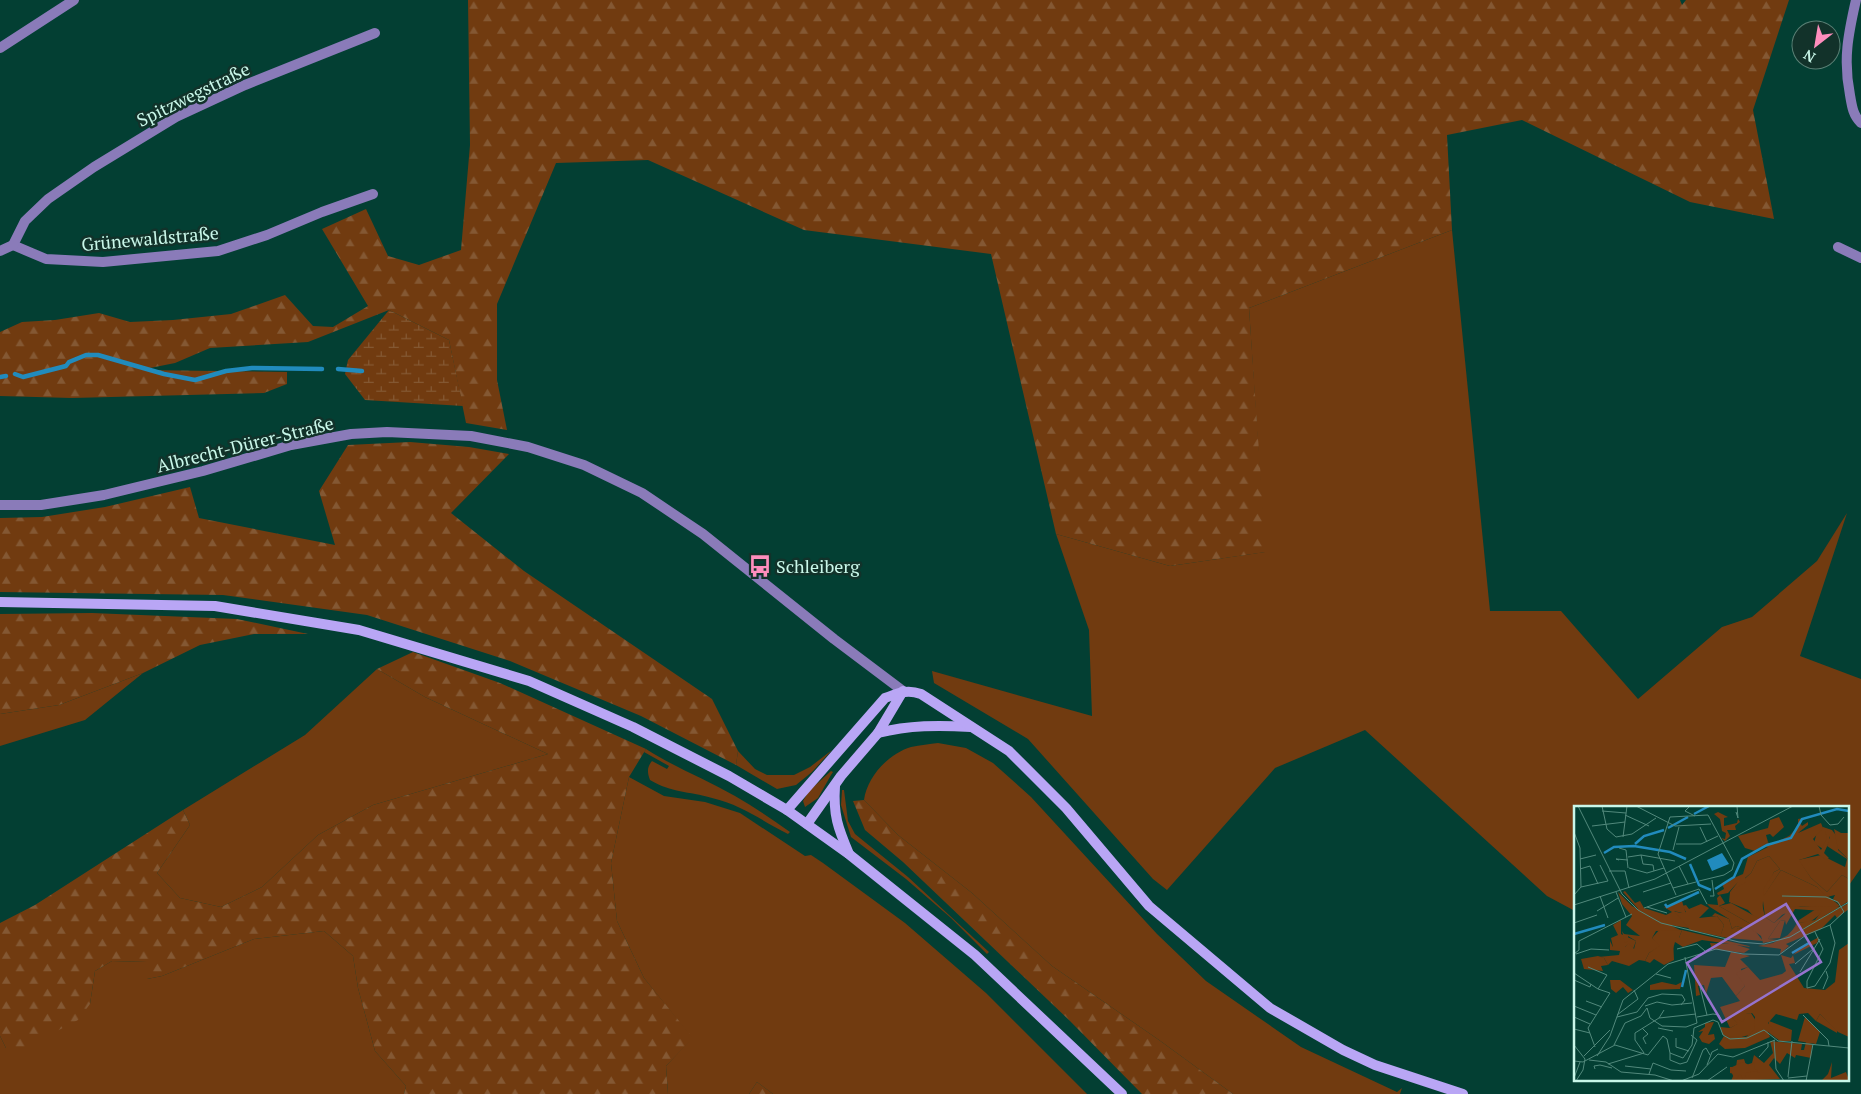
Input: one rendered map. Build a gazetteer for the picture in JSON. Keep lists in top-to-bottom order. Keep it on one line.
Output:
{"streets":{"street":["Spitzwegstraße","Grünewaldstraße","Albrecht-Dürer-Straße"]},"crossings":[["Spitzwegstraße","Grünewaldstraße"]],"places":{"bus stop":["Schleiberg"]},"north":"bottom left"}
